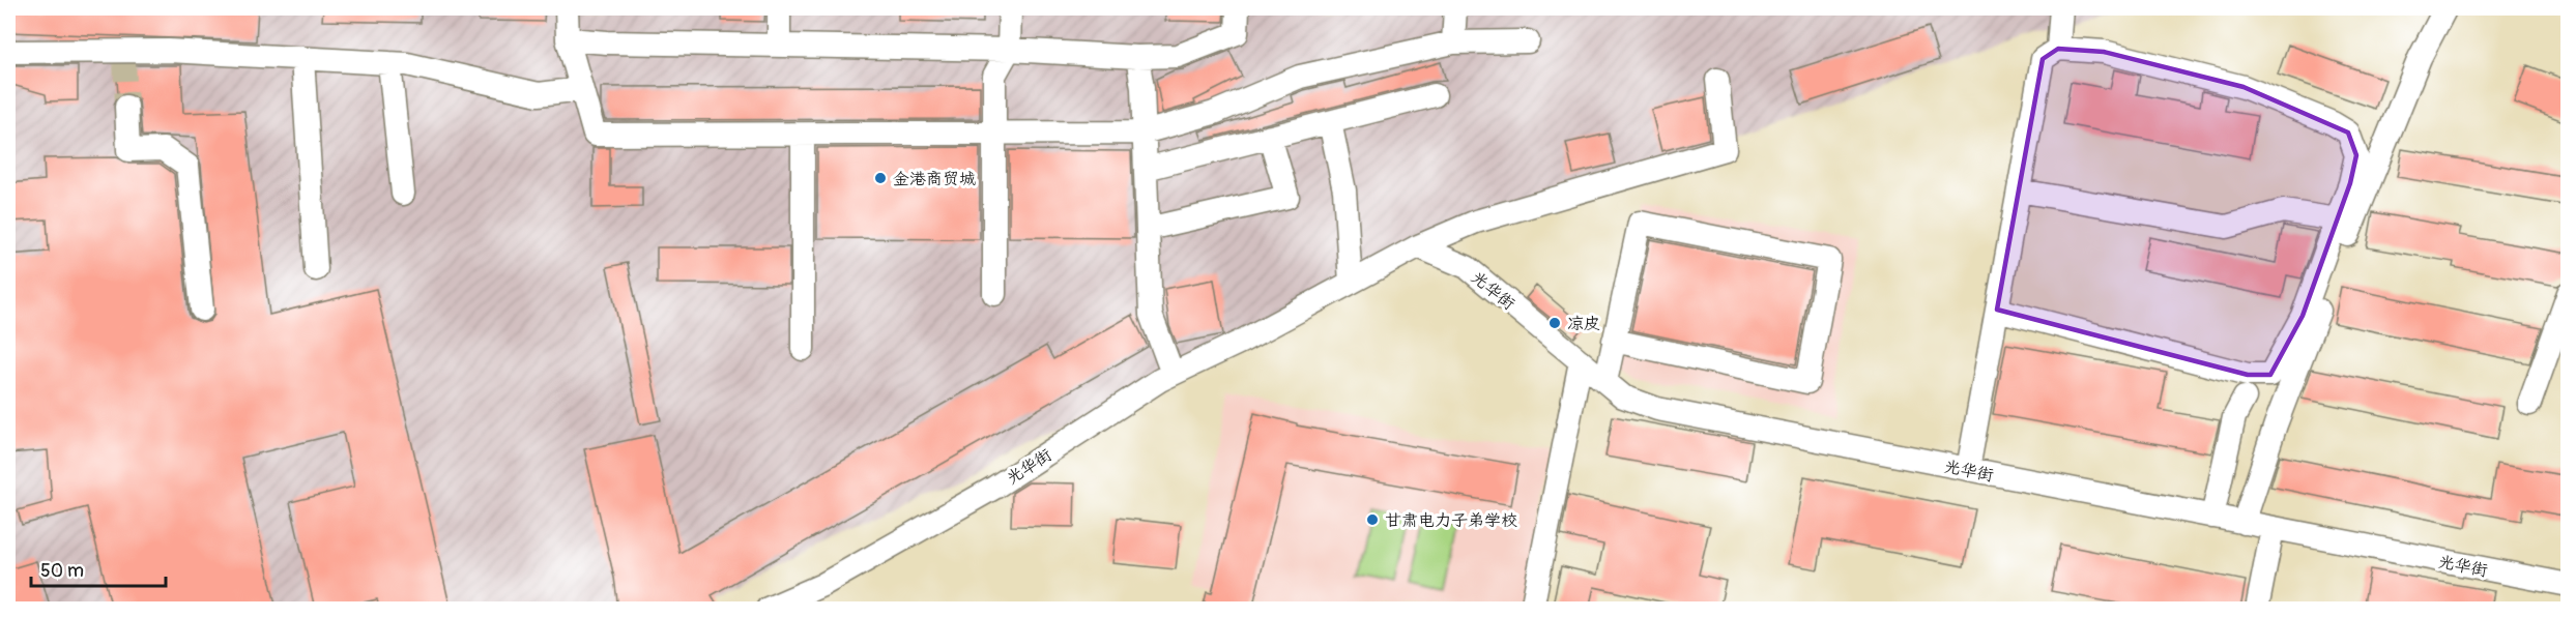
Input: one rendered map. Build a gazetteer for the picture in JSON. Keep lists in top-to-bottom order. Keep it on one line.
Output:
{"streets":{"street":["光华街"]},"places":["金港商贸城","凉皮","甘肃电力子弟学校"],"scale_bar":"50 m"}
